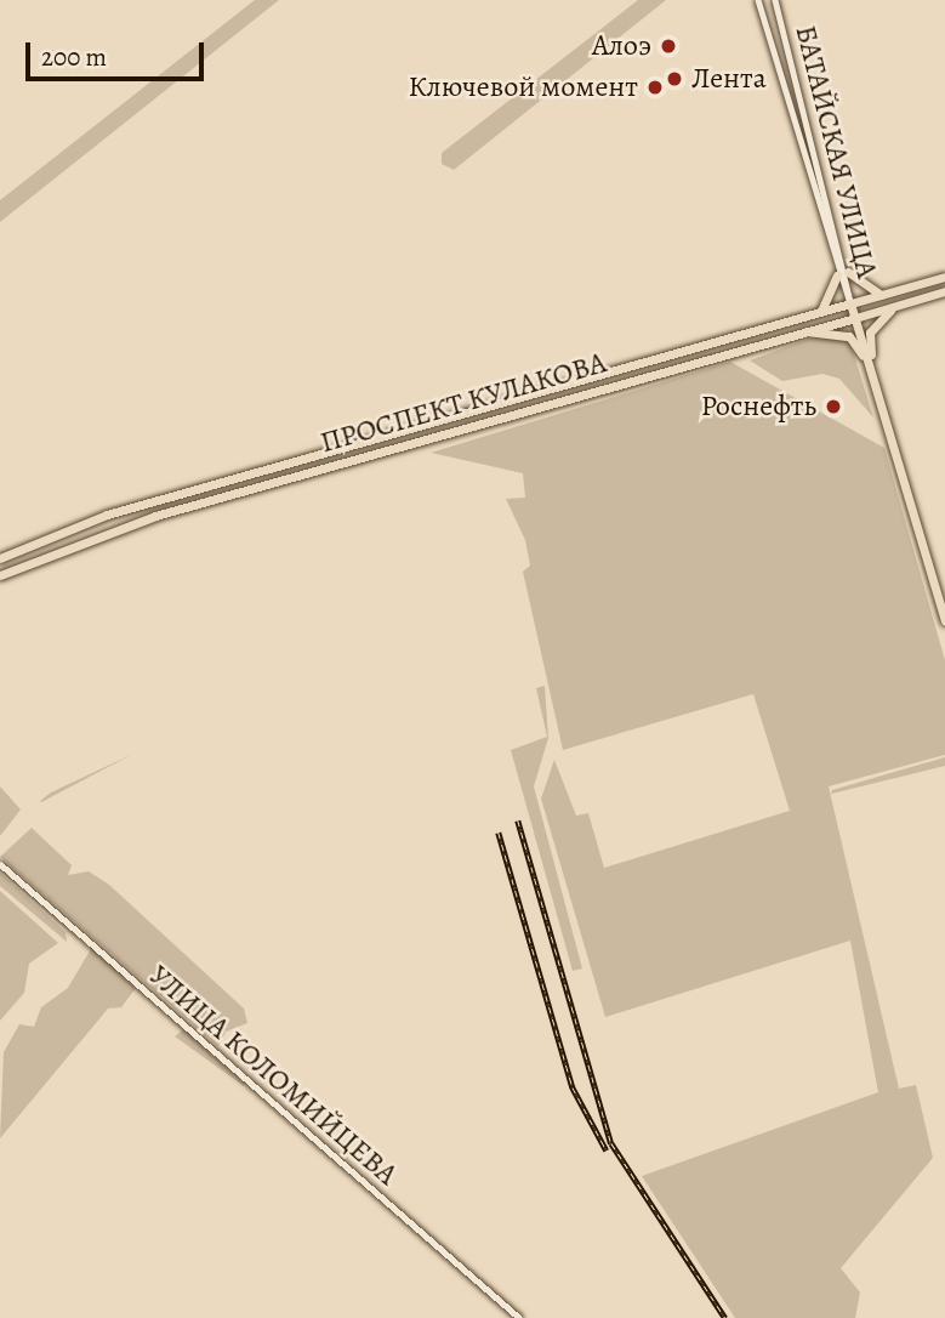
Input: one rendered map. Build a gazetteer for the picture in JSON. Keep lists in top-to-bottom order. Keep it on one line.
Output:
{"streets":{"main road":["ПРОСПЕКТ КУЛАКОВА"],"street":["БАТАЙСКАЯ УЛИЦА","УЛИЦА КОЛОМИЙЦЕВА"]},"crossings":[["БАТАЙСКАЯ УЛИЦА","ПРОСПЕКТ КУЛАКОВА"]],"places":["Алоэ","Лента","Ключевой момент","Роснефть"],"scale_bar":"200 m"}
